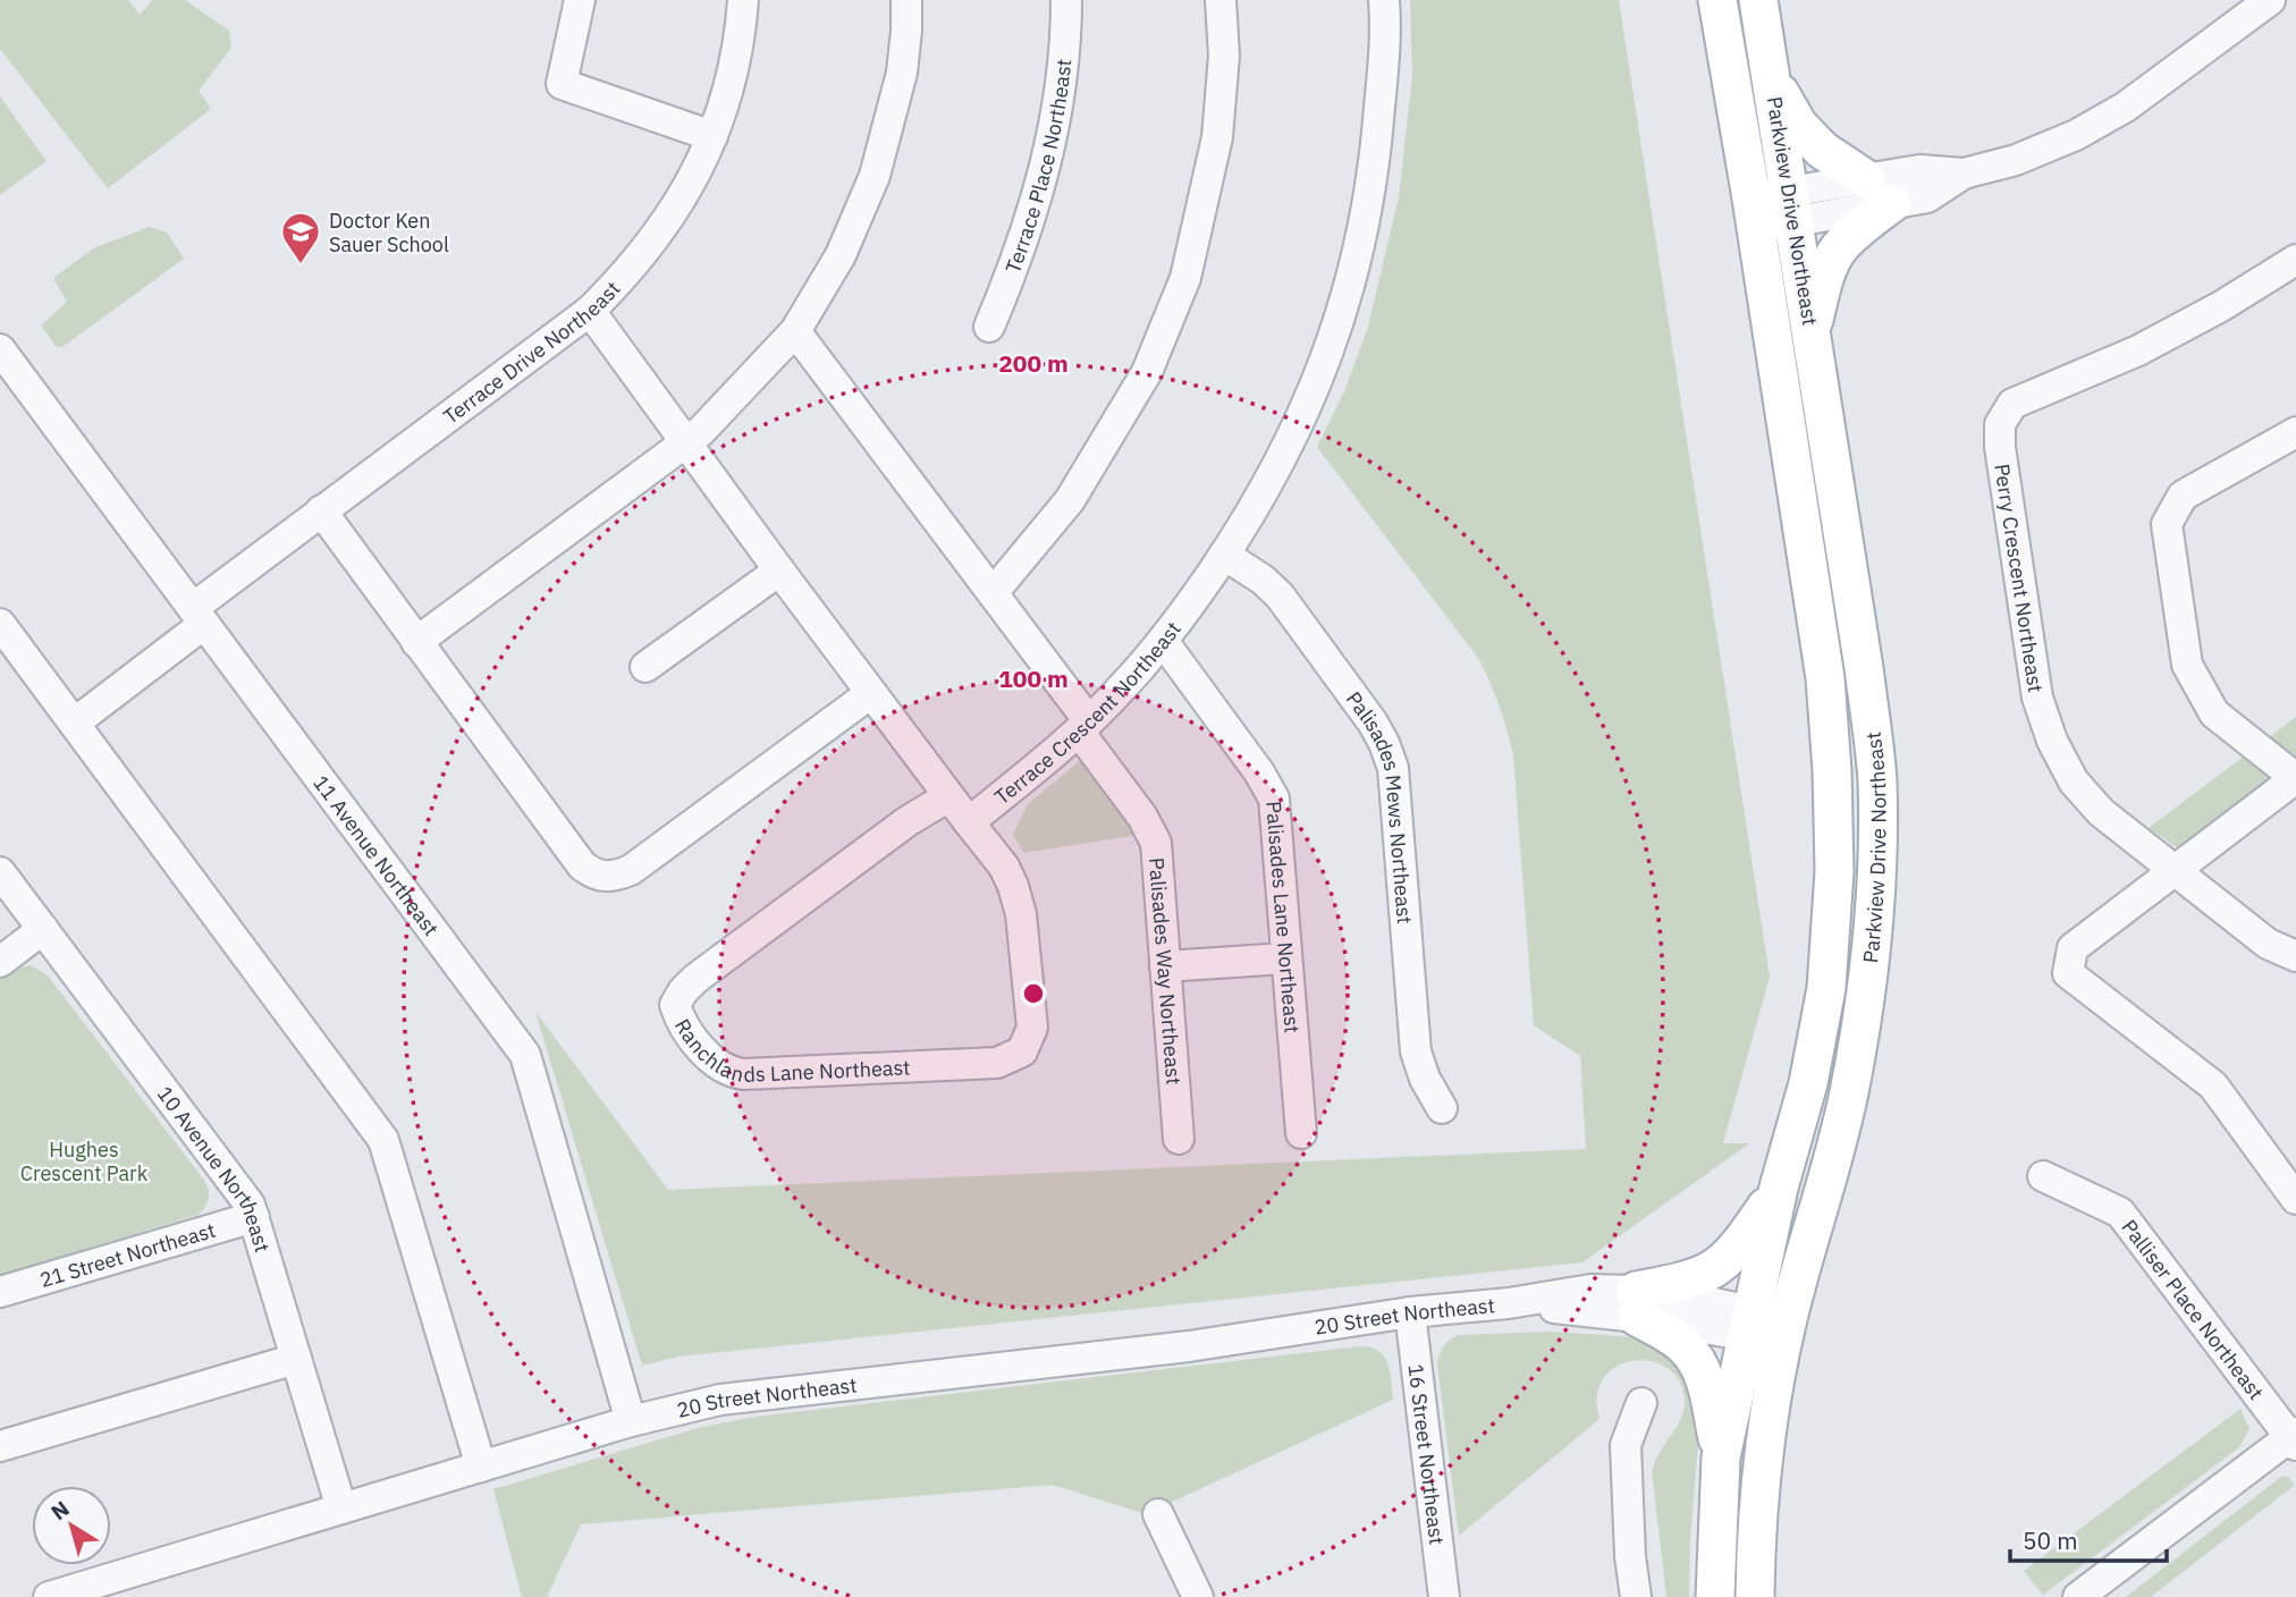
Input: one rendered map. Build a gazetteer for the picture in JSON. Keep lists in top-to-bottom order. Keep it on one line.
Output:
{"streets":{"main road":["Parkview Drive Northeast"],"street":["Terrace Place Northeast","Terrace Drive Northeast","Perry Crescent Northeast","Terrace Crescent Northeast","Palisades Mews Northeast","11 Avenue Northeast","Palisades Lane Northeast","Palisades Way Northeast","Ranchlands Lane Northeast","10 Avenue Northeast","21 Street Northeast","Palliser Place Northeast","20 Street Northeast","16 Street Northeast"]},"crossings":[["Parkview Drive Northeast","20 Street Northeast"],["Terrace Drive Northeast","11 Avenue Northeast"],["Terrace Crescent Northeast","Palisades Mews Northeast"],["Terrace Crescent Northeast","Palisades Lane Northeast"],["Terrace Crescent Northeast","Palisades Way Northeast"],["Terrace Crescent Northeast","Ranchlands Lane Northeast"],["11 Avenue Northeast","20 Street Northeast"],["10 Avenue Northeast","21 Street Northeast"],["10 Avenue Northeast","20 Street Northeast"],["20 Street Northeast","16 Street Northeast"]],"parks":["Hughes Crescent Park"],"places":{"school or university":["Doctor Ken Sauer School"]},"scale_bar":"50 m","north":"top left","rings":["200 m","100 m"]}
